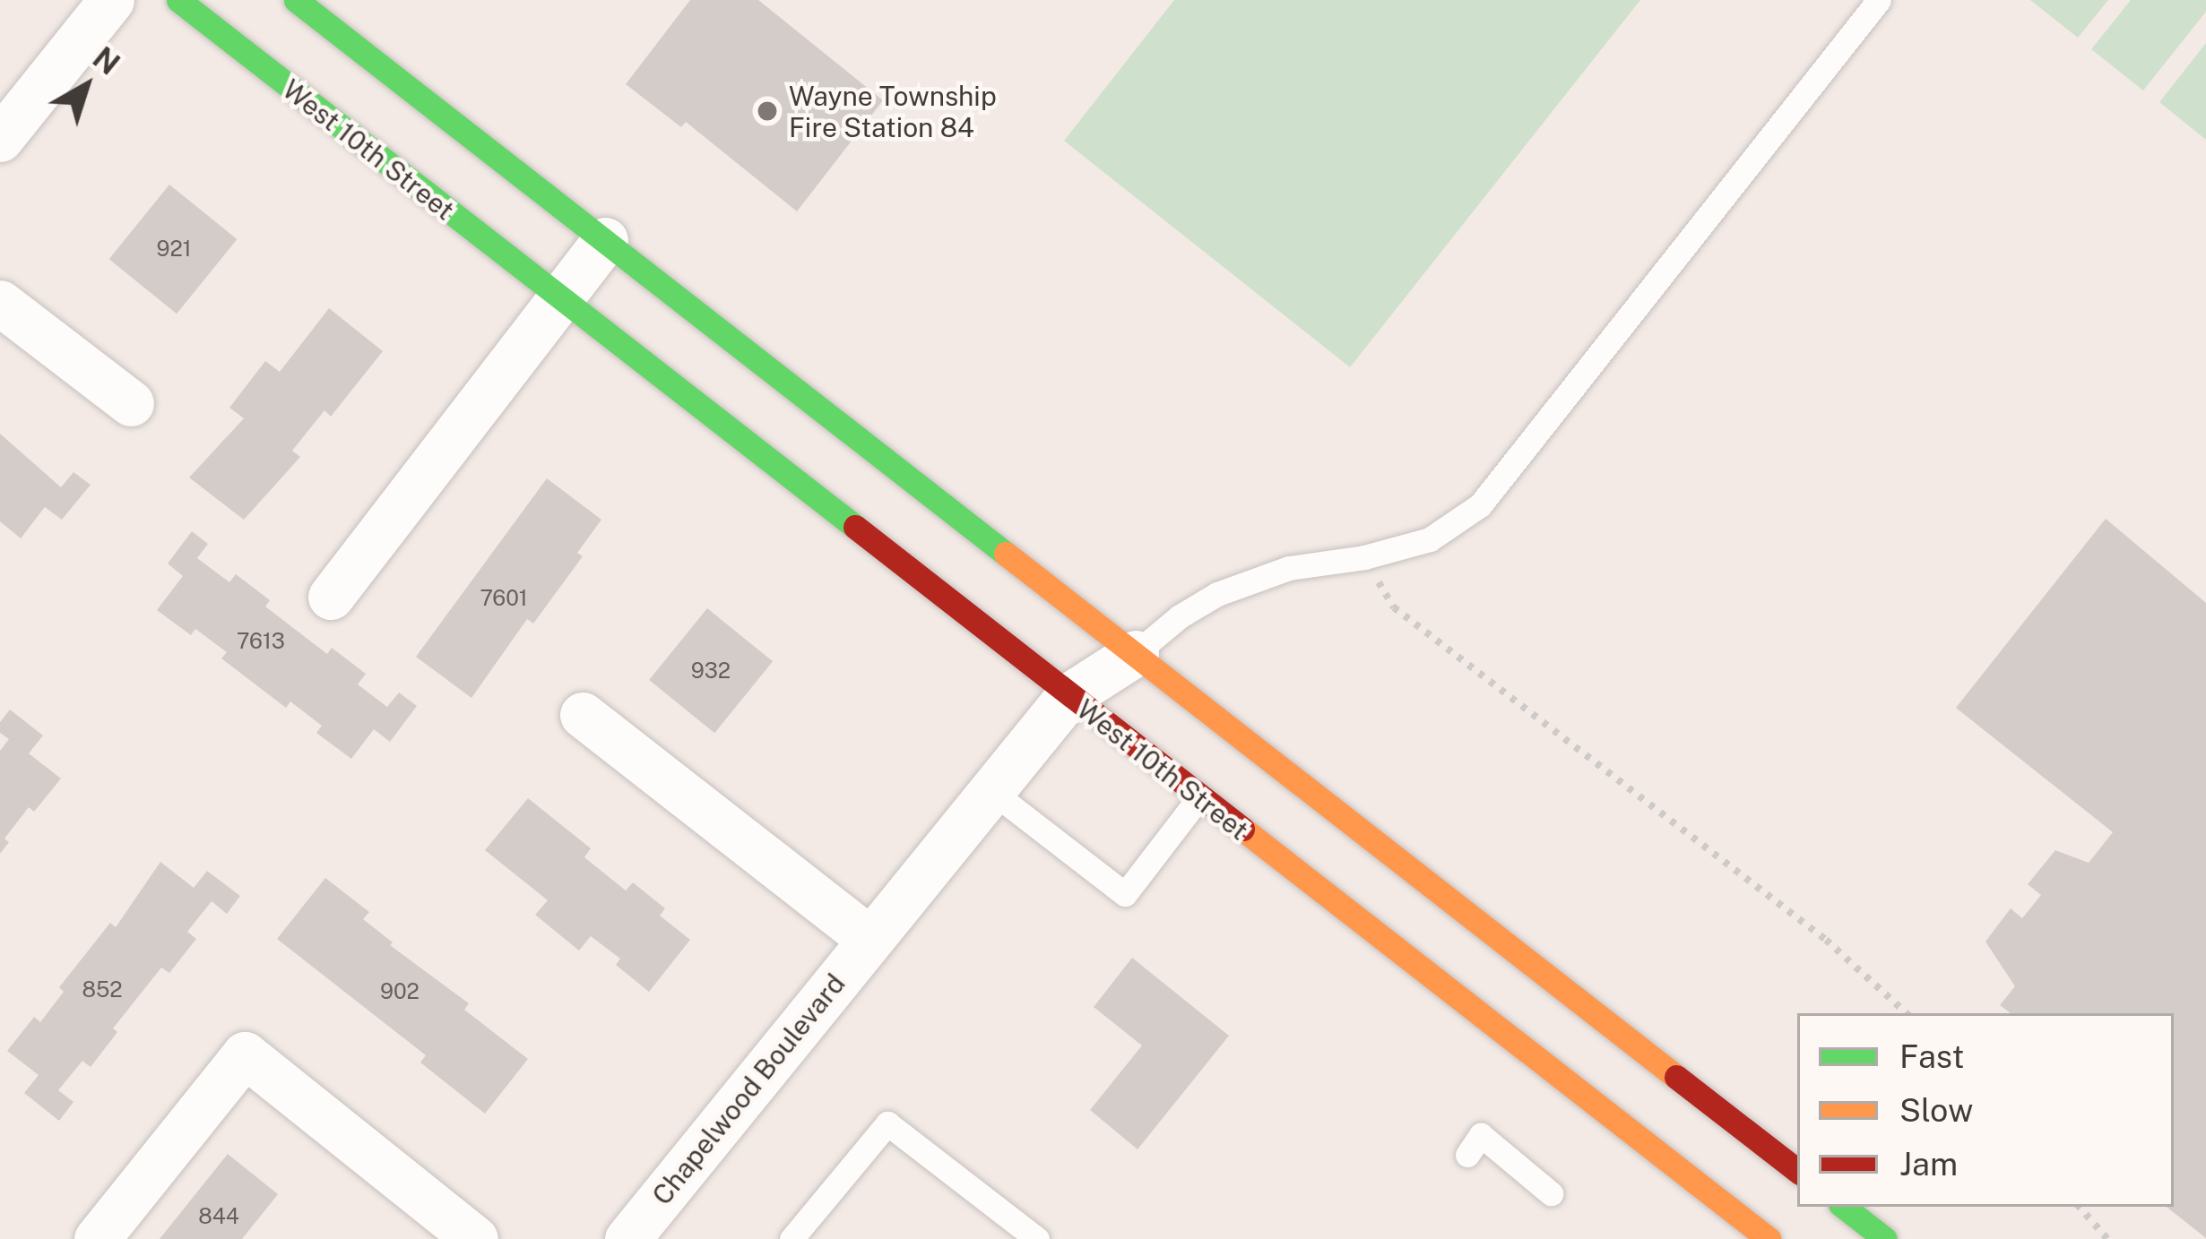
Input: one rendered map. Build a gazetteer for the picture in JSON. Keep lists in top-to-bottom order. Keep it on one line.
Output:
{"streets":{"main road":["West 10th Street"],"street":["Chapelwood Boulevard"]},"crossings":[["West 10th Street","Chapelwood Boulevard"]],"places":["Wayne Township Fire Station 84"],"house_numbers":["921","7601","7613","932","852","902","844"],"legend":["Fast","Slow","Jam"],"north":"top right"}
